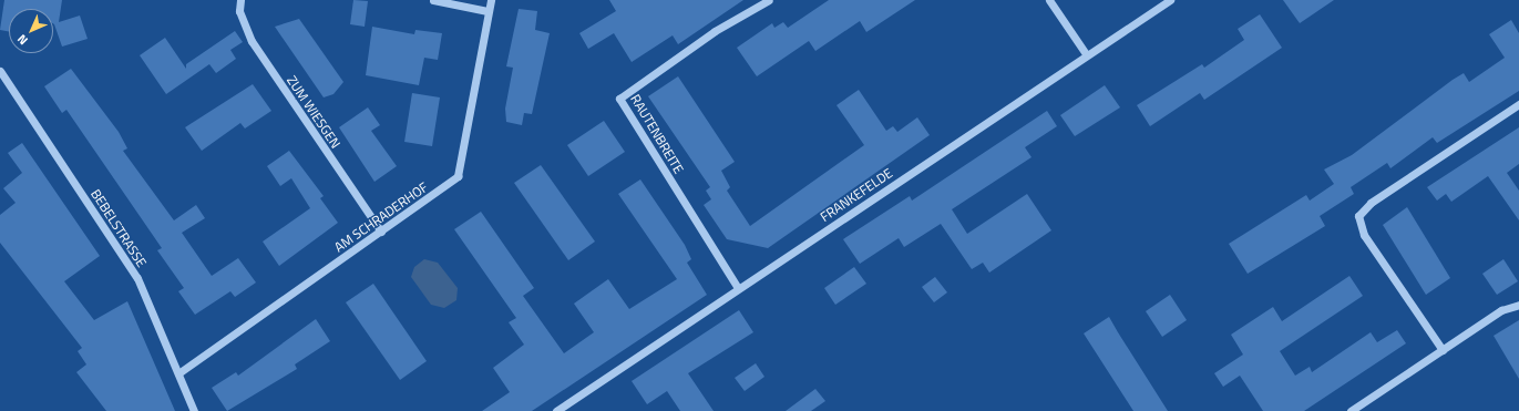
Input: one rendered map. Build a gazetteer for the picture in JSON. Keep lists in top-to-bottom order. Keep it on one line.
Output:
{"streets":{"street":["ZUM WIESGEN","RAUTENBREITE","FRANKEFELDE","AM SCHRADERHOF","BEBELSTRASSE"]},"crossings":[["ZUM WIESGEN","AM SCHRADERHOF"],["RAUTENBREITE","FRANKEFELDE"],["AM SCHRADERHOF","BEBELSTRASSE"]],"north":"bottom left"}
